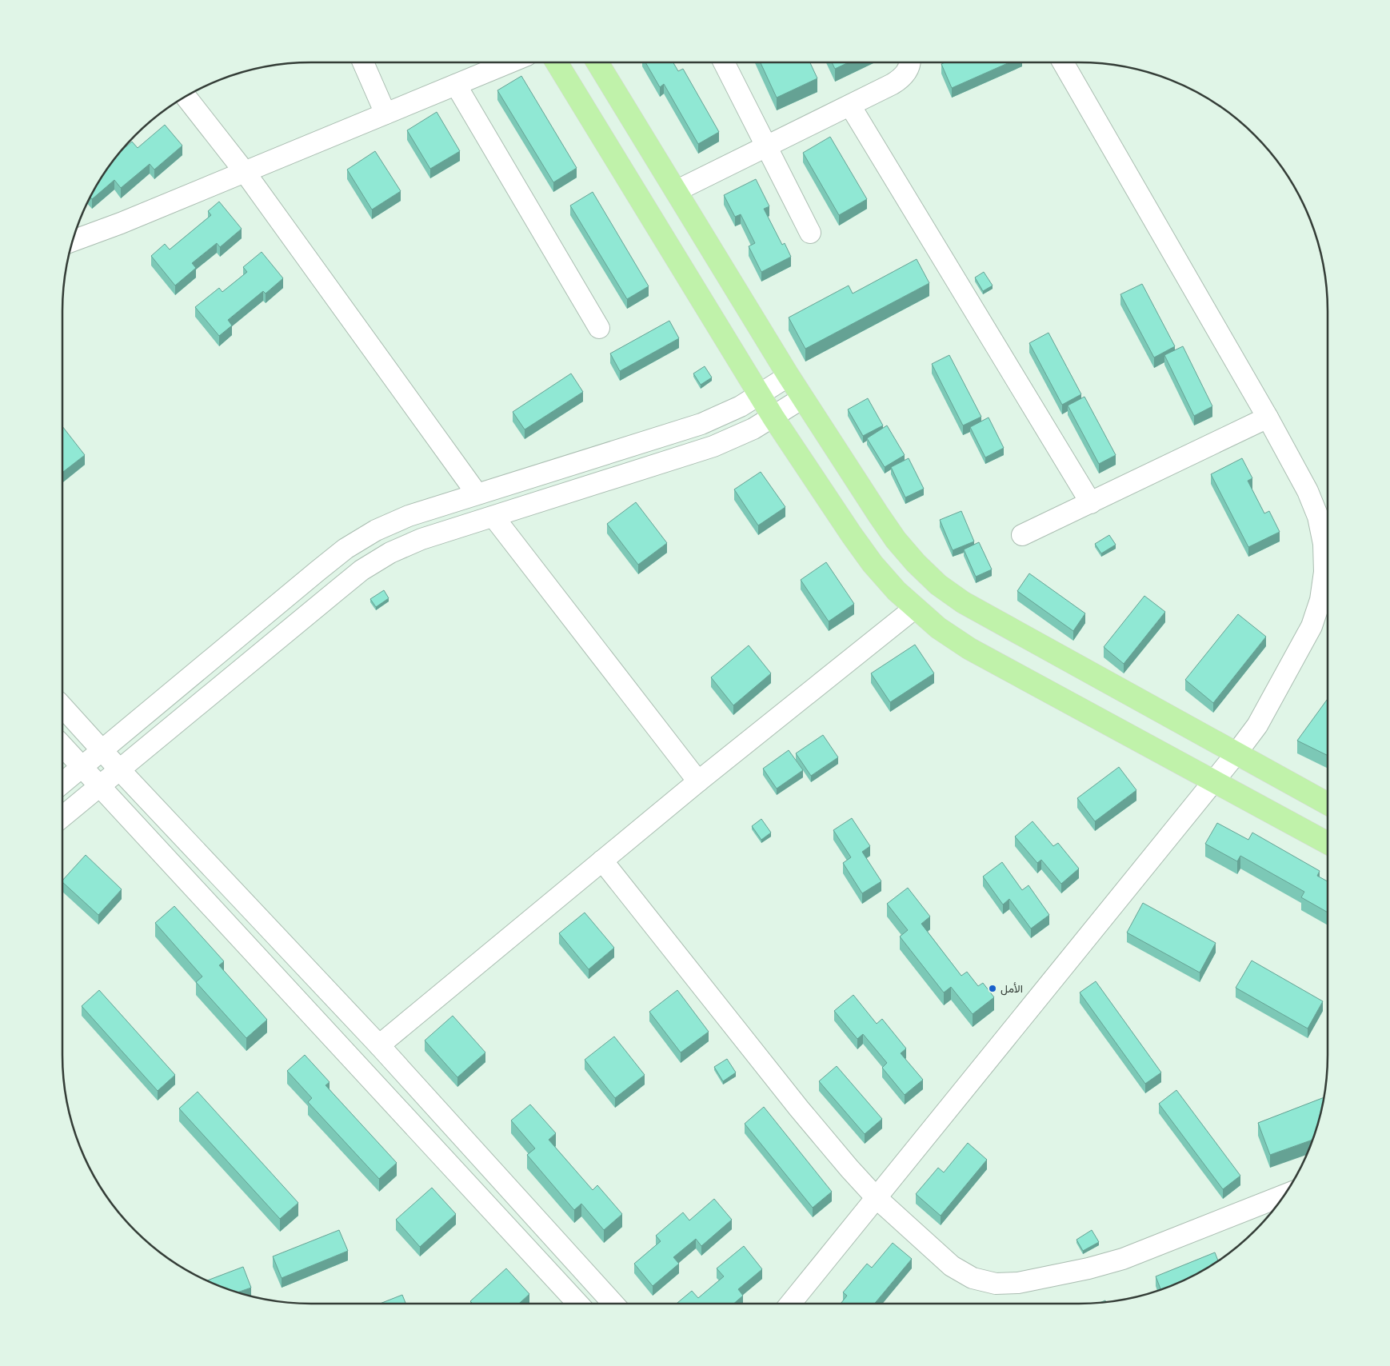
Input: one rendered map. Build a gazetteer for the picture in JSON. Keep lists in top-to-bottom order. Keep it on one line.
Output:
{"places":["الأمل"]}
